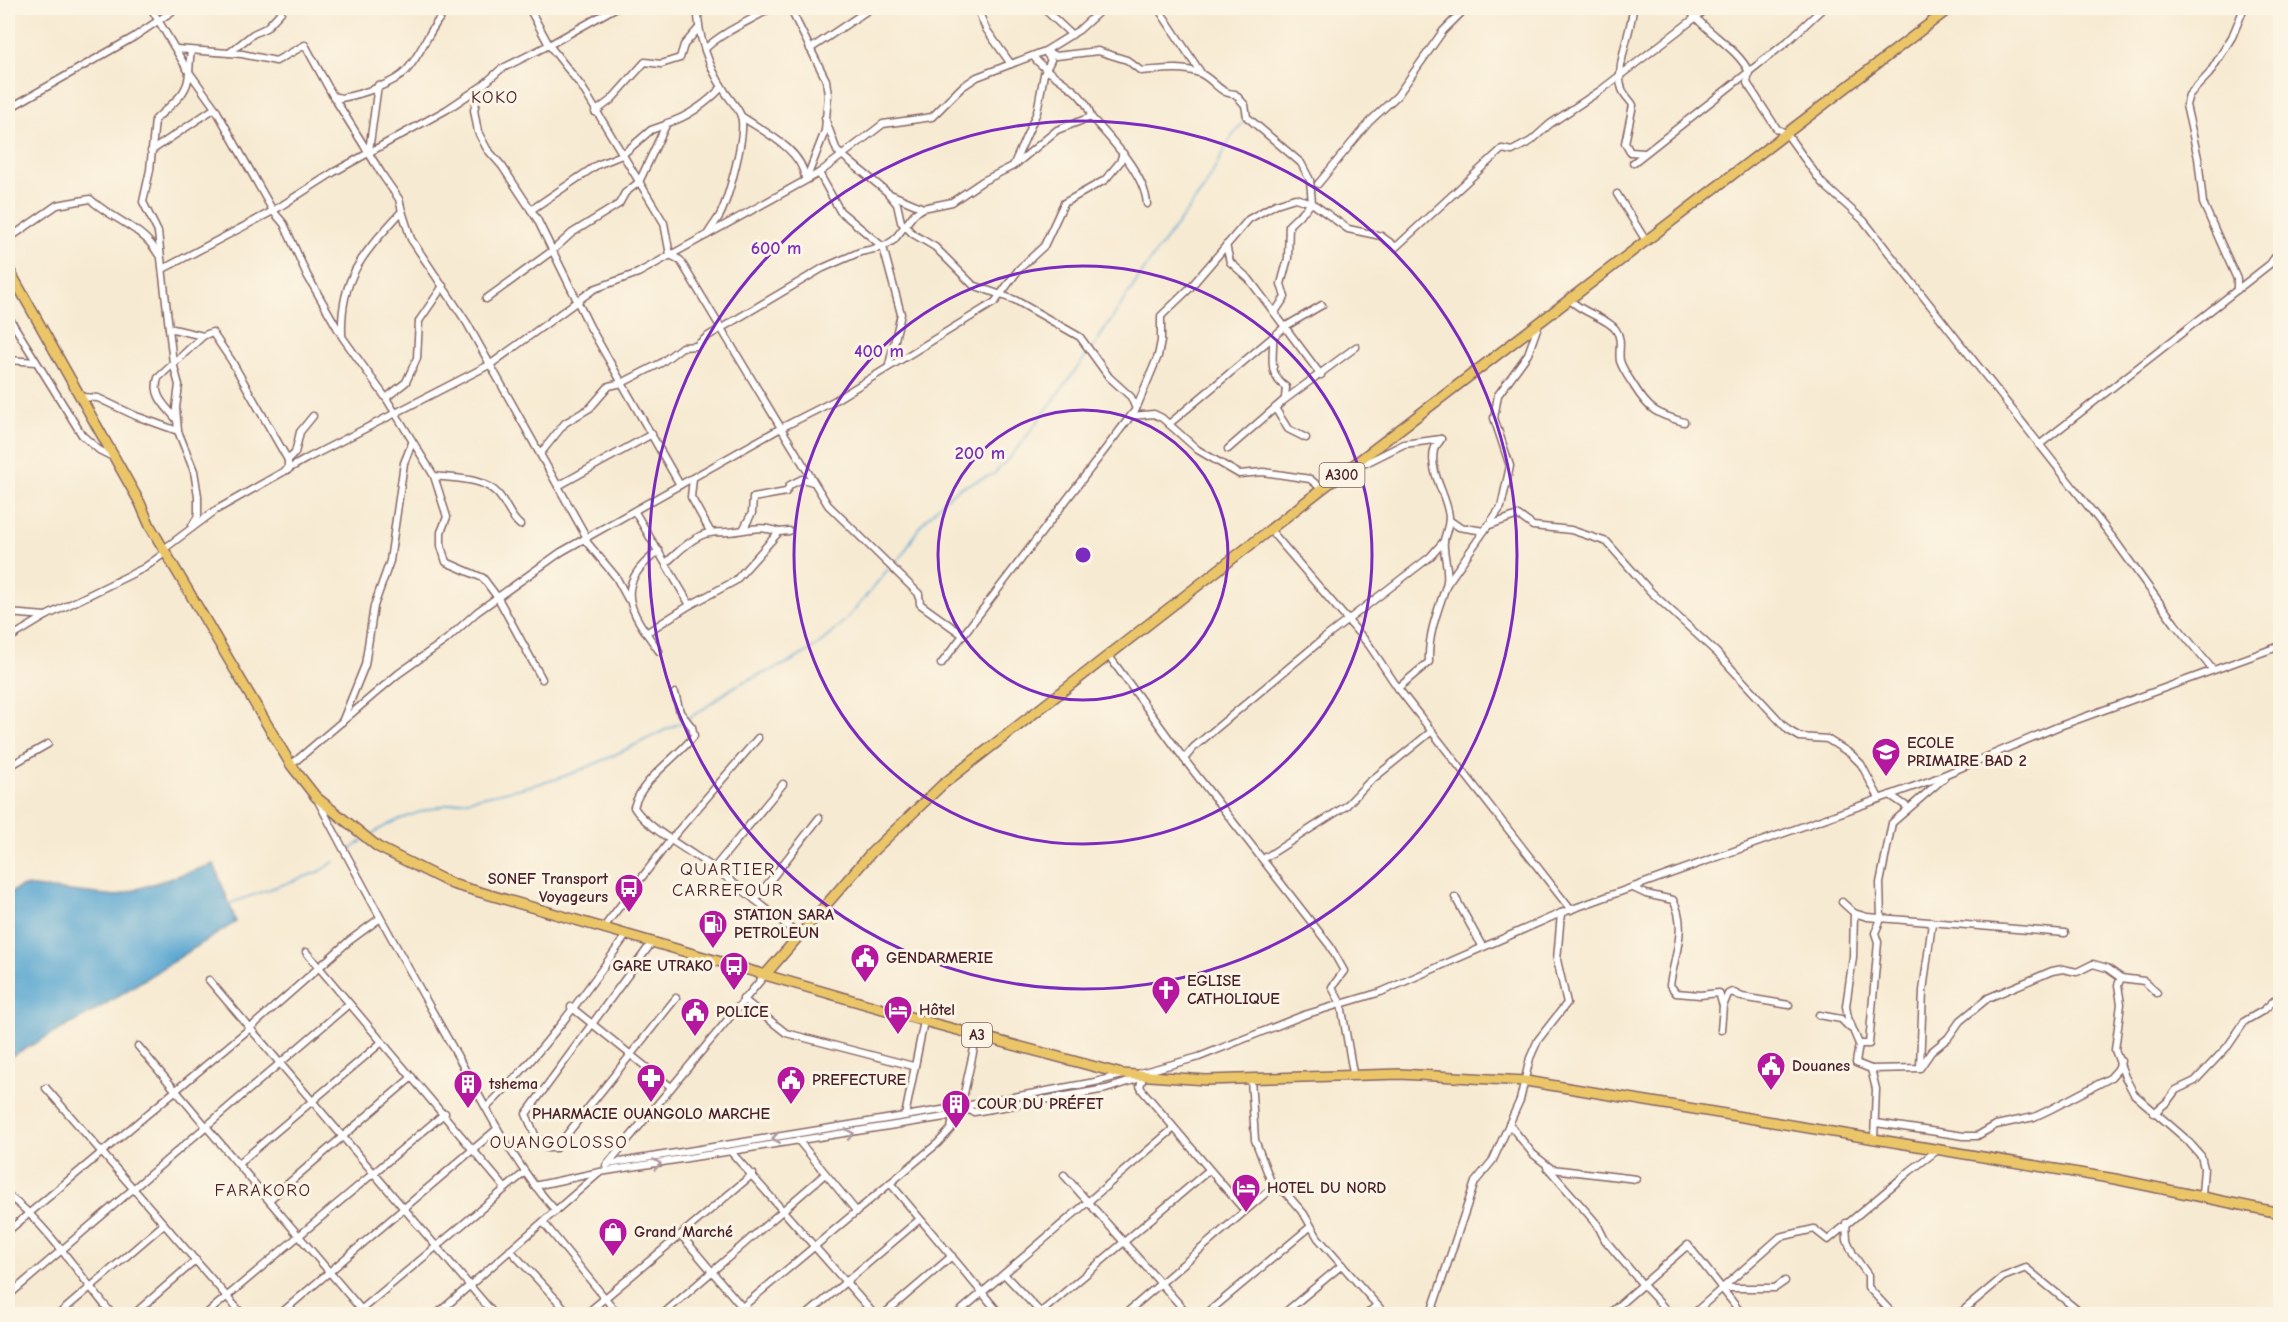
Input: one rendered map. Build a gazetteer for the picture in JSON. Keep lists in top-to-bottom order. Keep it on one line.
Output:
{"streets":{"highway":["A300","A3"]},"crossings":[["A300","A3"]],"districts":["KOKO","QUARTIER CARREFOUR","OUANGOLOSSO","FARAKORO"],"places":{"school or university":["ECOLE PRIMAIRE BAD 2"],"bus stop":["SONEF Transport Voyageurs","GARE UTRAKO"],"fuel station":["STATION SARA PETROLEUN"],"public building":["GENDARMERIE","POLICE","Douanes","PREFECTURE"],"church":["EGLISE CATHOLIQUE"],"hotel":["Hôtel","HOTEL DU NORD"],"pharmacy":["PHARMACIE OUANGOLO MARCHE"],"building":["tshema","COUR DU PRÉFET"],"shop":["Grand Marché"]},"rings":["600 m","400 m","200 m"]}
